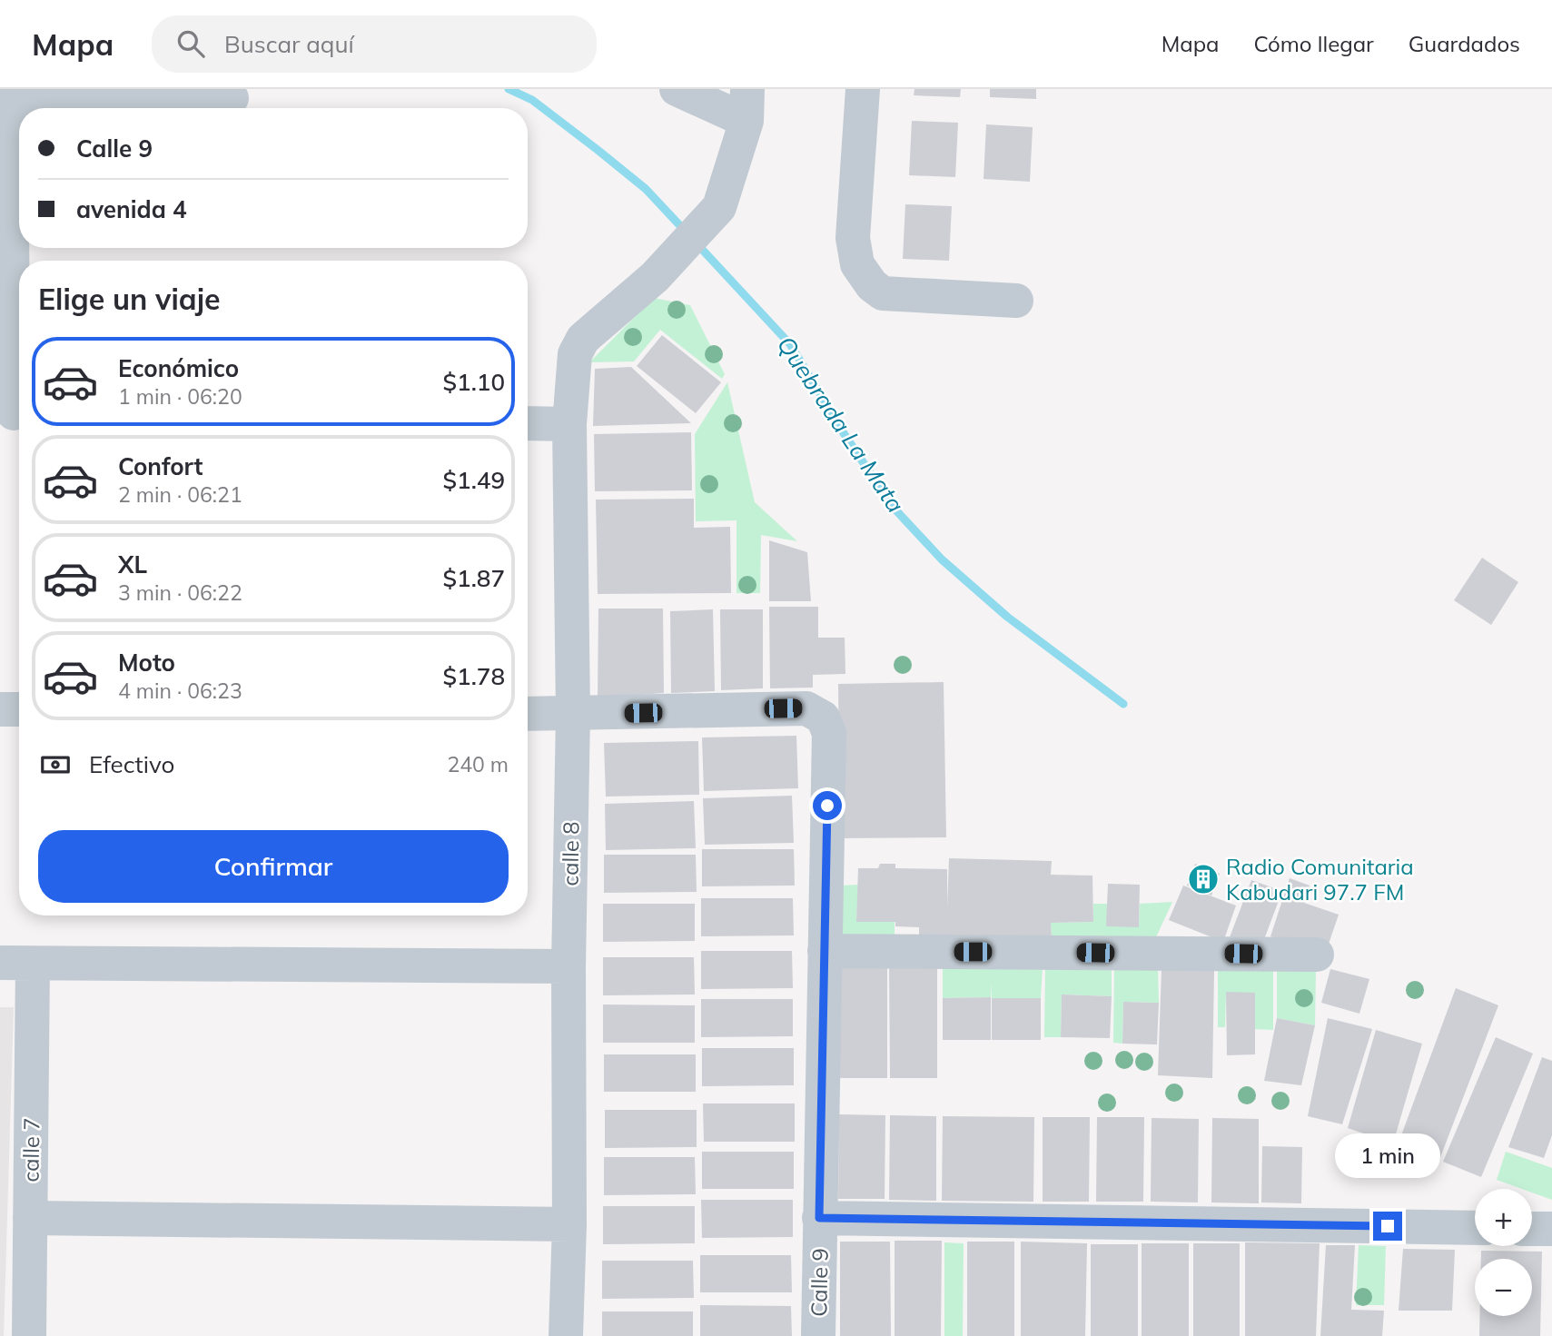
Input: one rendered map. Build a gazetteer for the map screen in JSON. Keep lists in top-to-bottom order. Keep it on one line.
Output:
{"streets":{"street":["calle 8","calle 7","Calle 9"]},"crossings":[["calle 8","Calle 9"]],"water":["Quebrada La Mata"],"places":{"building":["Radio Comunitaria Kabudari 97.7 FM"]},"page":{"header":"Mapa","search":"Buscar aquí","nav":["Mapa","Cómo llegar","Guardados"],"banner":["Calle 9","avenida 4"],"heading":"Elige un viaje","list":[{"name":"Económico","note":"1 min · 06:20","value":"$1.10"},{"name":"Confort","note":"2 min · 06:21","value":"$1.49"},{"name":"XL","note":"3 min · 06:22","value":"$1.87"},{"name":"Moto","note":"4 min · 06:23","value":"$1.78"}],"pay":["Efectivo","240 m"],"buttons":"Confirmar","bubble":"1 min","map_buttons":["+","−"]}}
